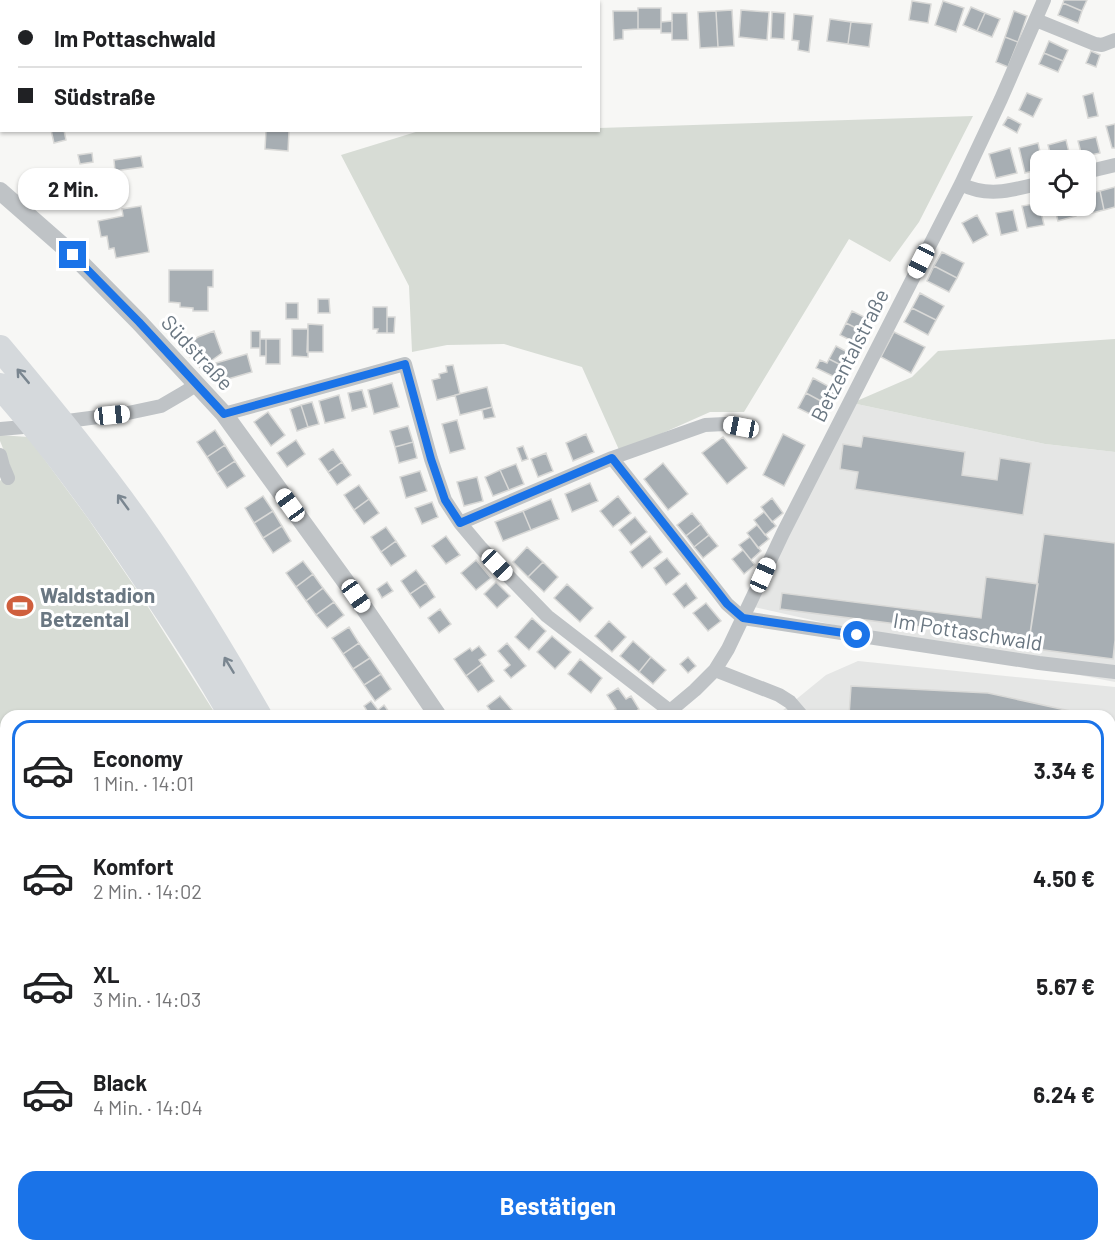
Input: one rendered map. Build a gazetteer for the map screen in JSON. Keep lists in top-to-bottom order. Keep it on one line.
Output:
{"streets":{"street":["Südstraße","Betzentalstraße","Im Pottaschwald"]},"crossings":[["Betzentalstraße","Im Pottaschwald"]],"places":{"sports":["Waldstadion Betzental"]},"page":{"banner":["Im Pottaschwald","Südstraße"],"bubble":"2 Min.","list":[{"name":"Economy","note":"1 Min. · 14:01","value":"3.34 €"},{"name":"Komfort","note":"2 Min. · 14:02","value":"4.50 €"},{"name":"XL","note":"3 Min. · 14:03","value":"5.67 €"},{"name":"Black","note":"4 Min. · 14:04","value":"6.24 €"}],"buttons":"Bestätigen"}}
